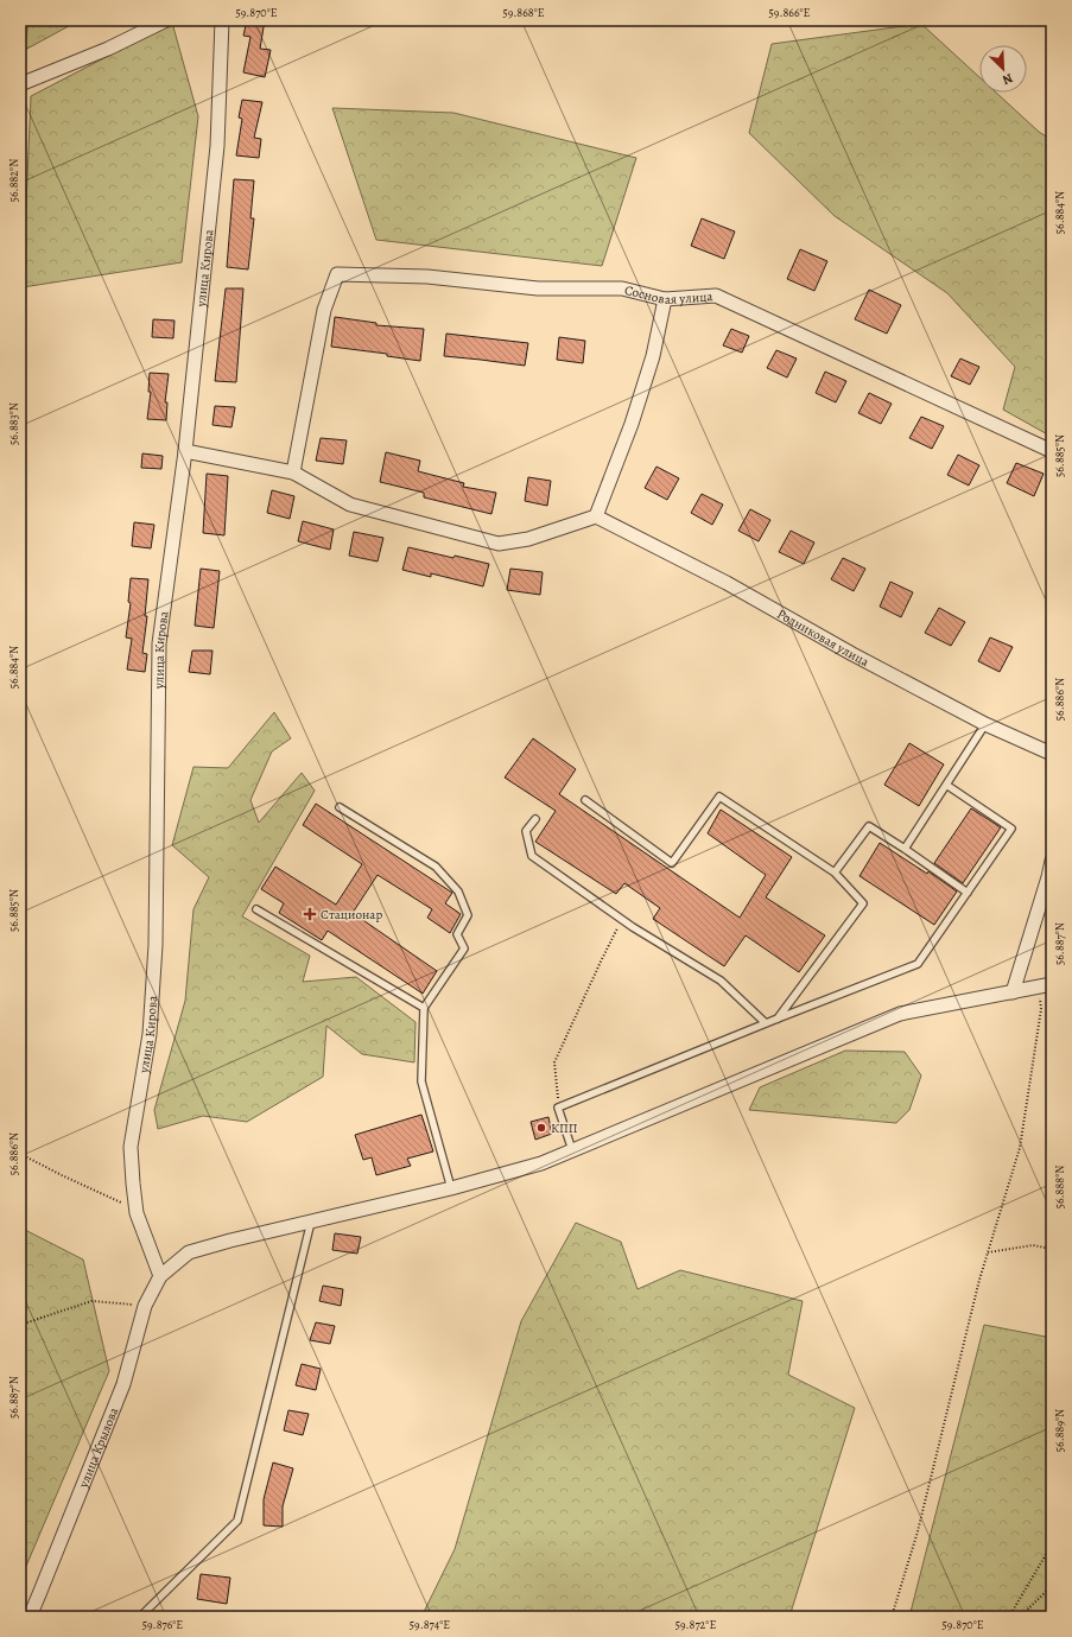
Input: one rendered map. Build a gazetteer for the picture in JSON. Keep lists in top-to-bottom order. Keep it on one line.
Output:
{"streets":{"street":["улица Кирова","Сосновая улица","Родниковая улица","улица Крылова"]},"crossings":[["улица Кирова","улица Крылова"]],"places":{"health":["Стационар"],"other":["КПП"]},"north":"bottom right","coordinates":["59.870°E","59.868°E","59.866°E","56.882°N","56.884°N","56.883°N","56.885°N","56.886°N","56.887°N","56.888°N","56.889°N","59.876°E","59.874°E","59.872°E"]}
